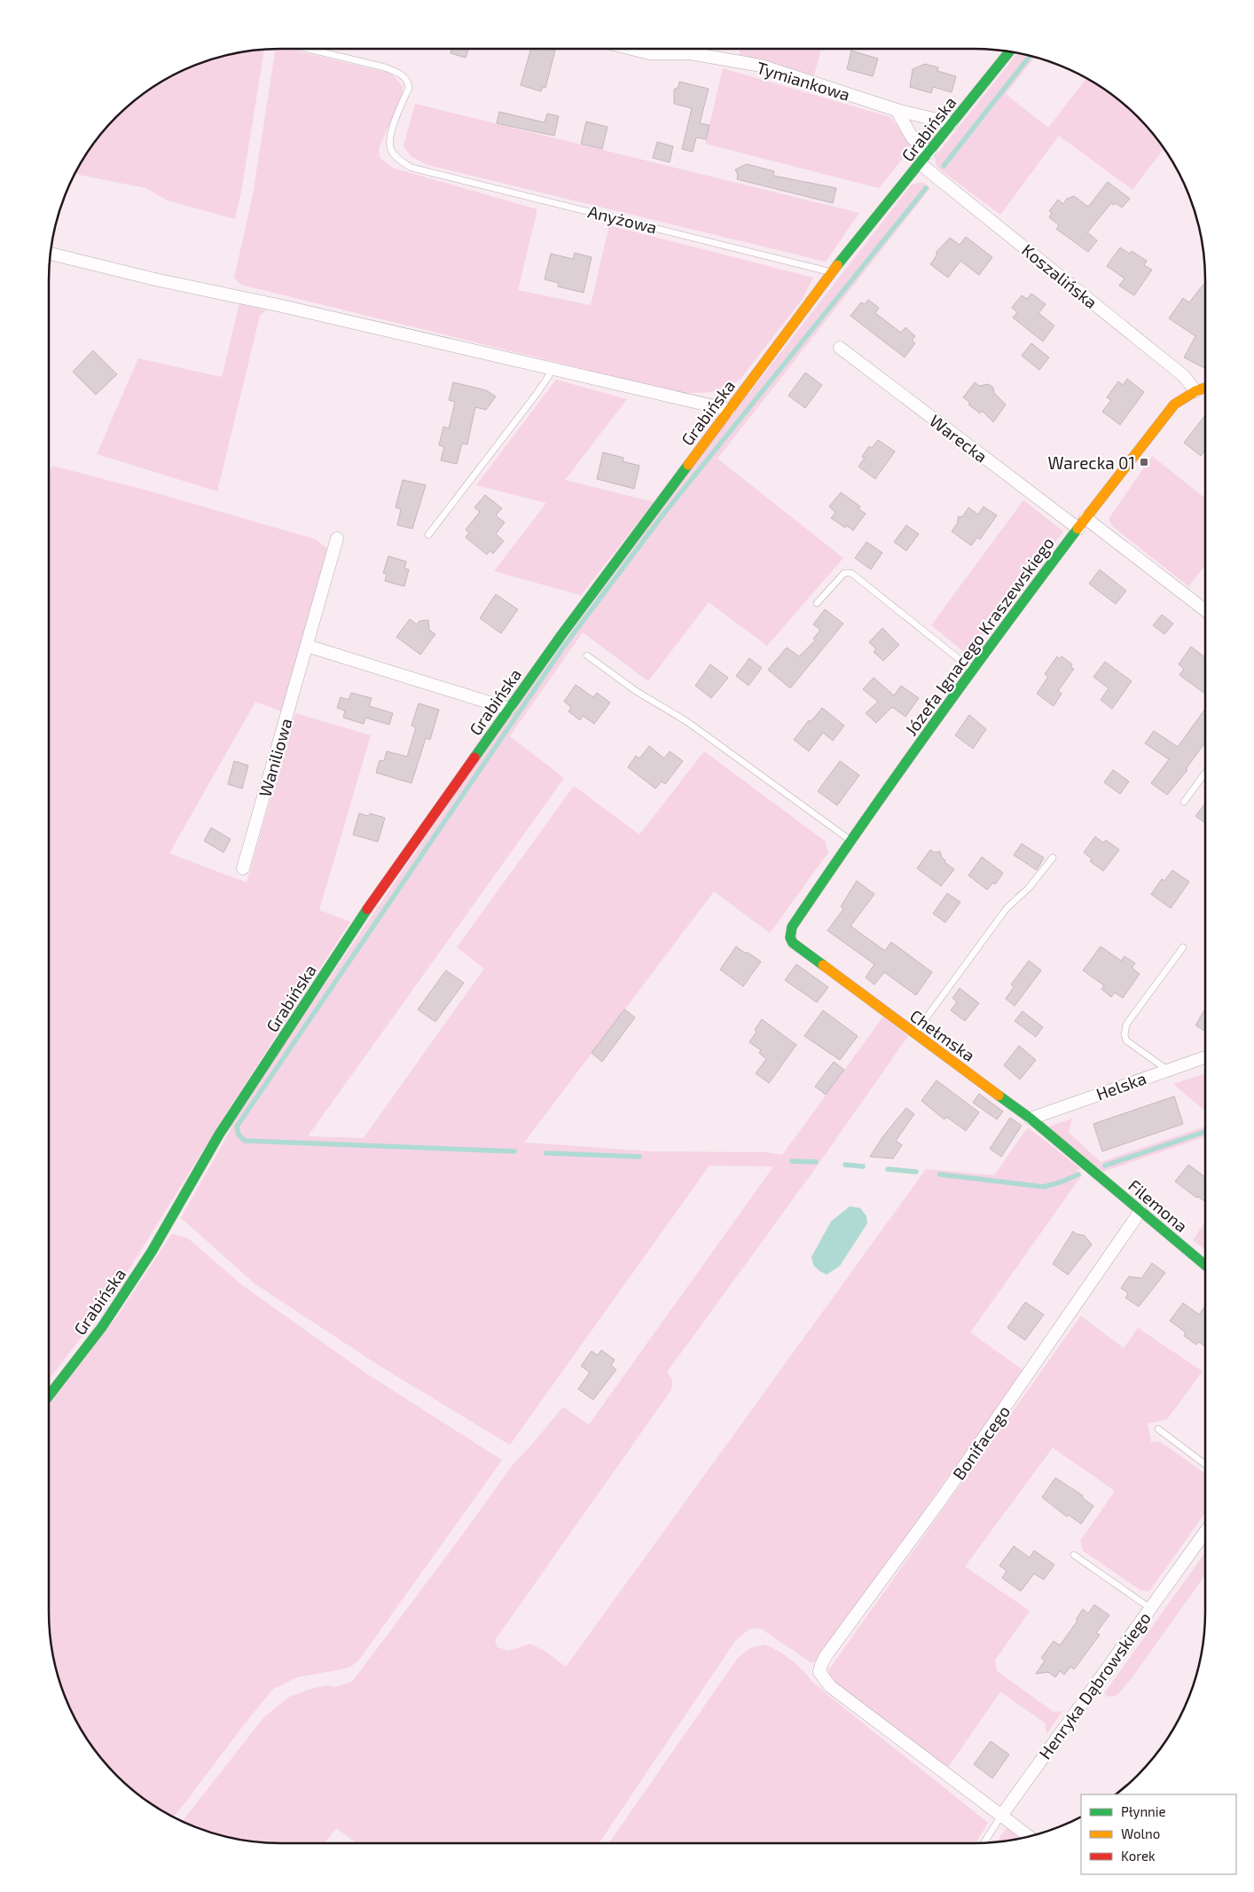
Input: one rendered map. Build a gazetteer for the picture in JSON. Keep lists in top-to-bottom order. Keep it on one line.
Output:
{"streets":{"street":["Tymiankowa","Grabińska","Koszalińska","Warecka","Józefa Ignacego Kraszewskiego","Waniliowa","Chełmska","Helska","Filemona","Bonifacego","Henryka Dąbrowskiego"],"lane":["Anyżowa"]},"crossings":[["Tymiankowa","Grabińska"],["Grabińska","Anyżowa"],["Grabińska","Koszalińska"],["Koszalińska","Józefa Ignacego Kraszewskiego"],["Warecka","Józefa Ignacego Kraszewskiego"],["Józefa Ignacego Kraszewskiego","Chełmska"],["Chełmska","Helska"],["Chełmska","Filemona"],["Filemona","Bonifacego"],["Bonifacego","Henryka Dąbrowskiego"]],"places":{"transit":["Warecka 01"]},"legend":["Płynnie","Wolno","Korek"]}
